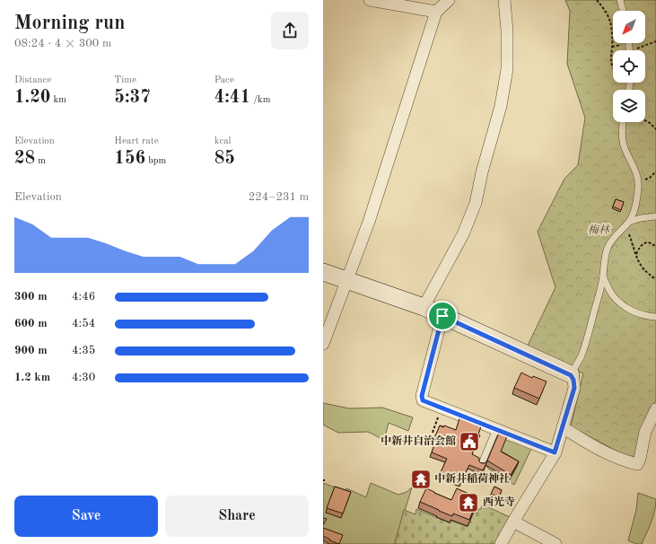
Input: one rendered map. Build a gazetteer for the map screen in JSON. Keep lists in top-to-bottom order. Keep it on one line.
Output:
{"parks":["梅林"],"places":{"public building":["中新井自治会館"],"temple":["中新井稲荷神社","西光寺"]},"north":"bottom left","page":{"heading":["Morning run","08:24 · 4 × 300 m"],"stats":[["Distance","1.20 km"],["Time","5:37"],["Pace","4:41 /km"],["Elevation","28 m"],["Heart rate","156 bpm"],["kcal","85"]],"chart":["Elevation","224–231 m"],"list":[{"name":"300 m","note":"4:46"},{"name":"600 m","note":"4:54"},{"name":"900 m","note":"4:35"},{"name":"1.2 km","note":"4:30"}],"buttons":["Save","Share"]}}
